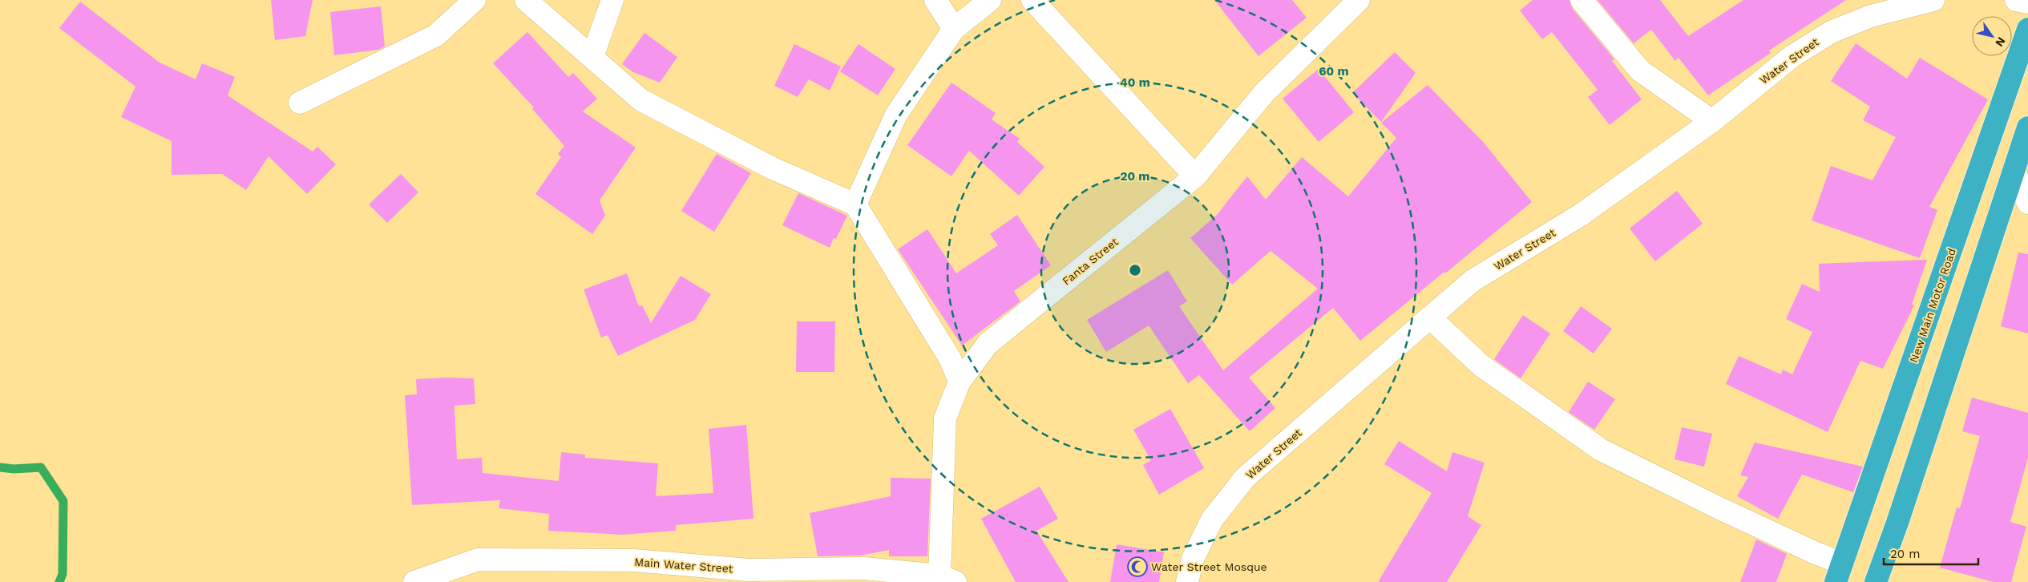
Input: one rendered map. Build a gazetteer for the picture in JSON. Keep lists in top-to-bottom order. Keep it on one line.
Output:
{"streets":{"highway":["New Main Motor Road"],"street":["Water Street","Fanta Street","Main Water Street"]},"crossings":[["Fanta Street","Main Water Street"]],"places":{"mosque":["Water Street Mosque"]},"scale_bar":"20 m","north":"bottom right","rings":["60 m","40 m","20 m"]}
